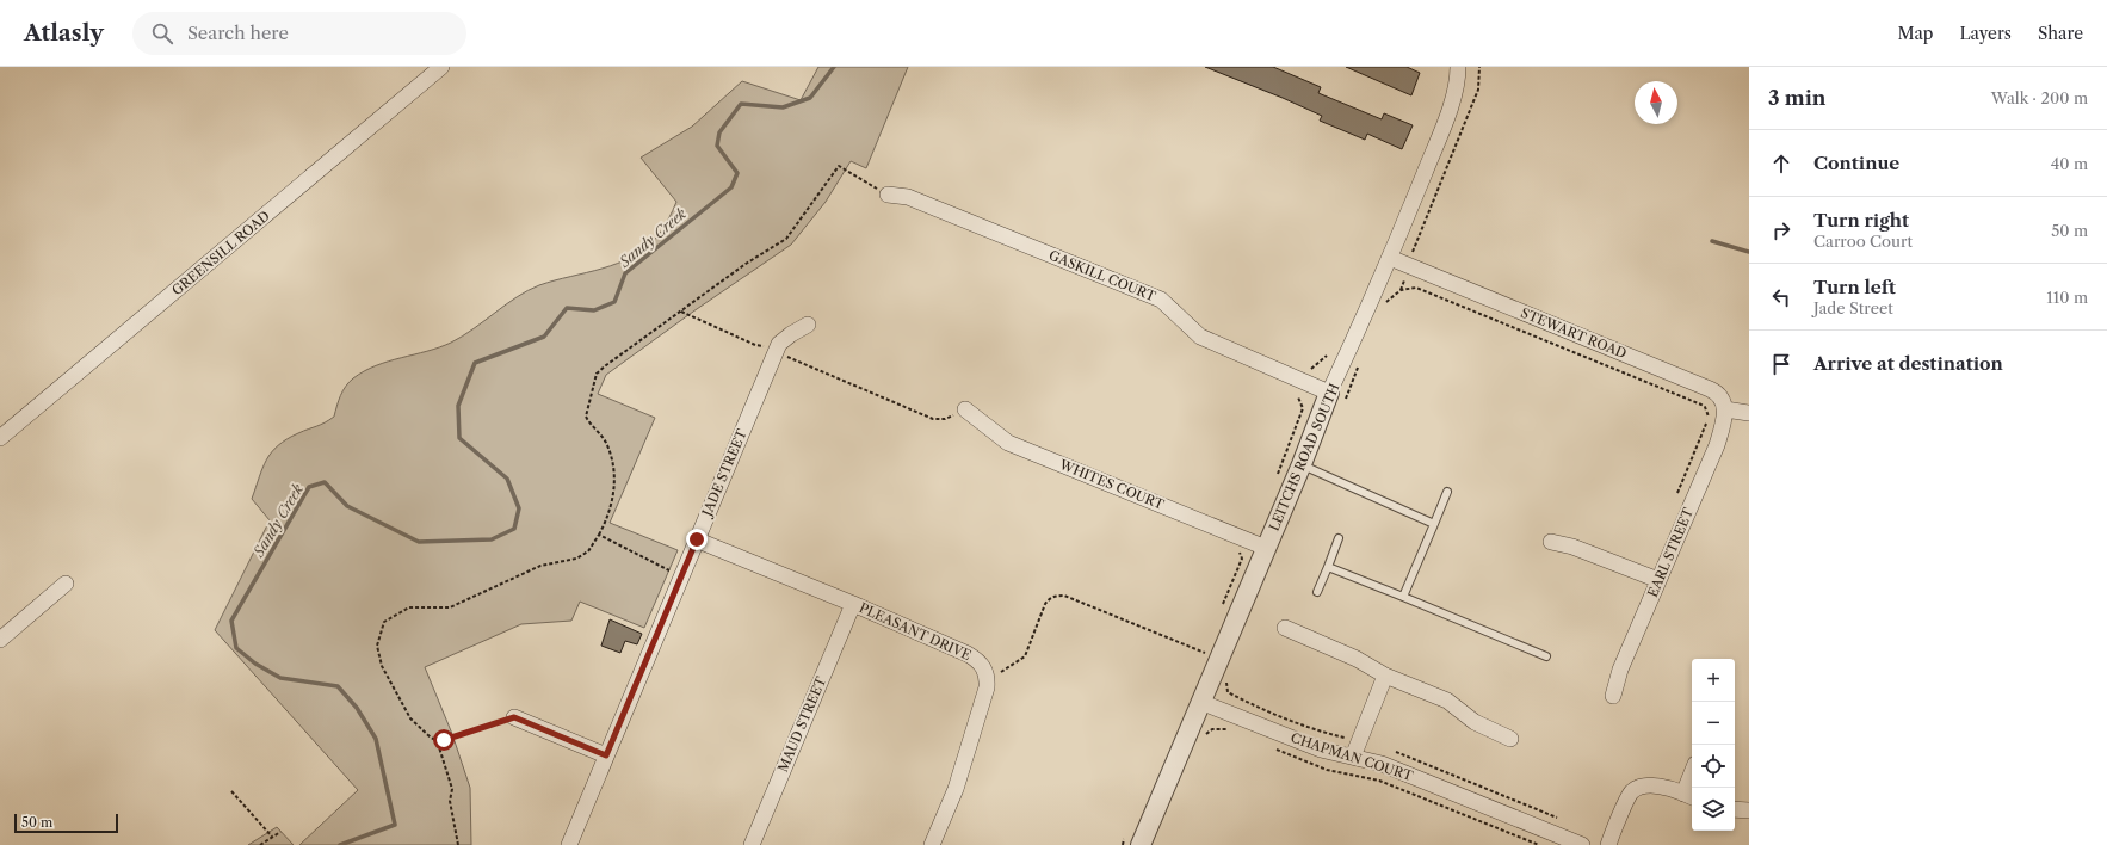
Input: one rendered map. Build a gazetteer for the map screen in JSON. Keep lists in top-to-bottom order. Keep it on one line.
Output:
{"streets":{"street":["GREENSILL ROAD","GASKILL COURT","STEWART ROAD","LEITCHS ROAD SOUTH","JADE STREET","WHITES COURT","EARL STREET","PLEASANT DRIVE","MAUD STREET","CHAPMAN COURT"]},"crossings":[["GASKILL COURT","LEITCHS ROAD SOUTH"],["STEWART ROAD","LEITCHS ROAD SOUTH"],["STEWART ROAD","EARL STREET"],["LEITCHS ROAD SOUTH","WHITES COURT"],["LEITCHS ROAD SOUTH","CHAPMAN COURT"],["JADE STREET","PLEASANT DRIVE"],["PLEASANT DRIVE","MAUD STREET"]],"water":["Sandy Creek"],"scale_bar":"50 m","north":"top","page":{"header":"Atlasly","search":"Search here","nav":["Map","Layers","Share"],"heading":["3 min","Walk · 200 m"],"list":[["Continue","40 m"],["Turn right","Carroo Court","50 m"],["Turn left","Jade Street","110 m"],"Arrive at destination"],"map_buttons":["+","−"],"scale":"50 m"}}
